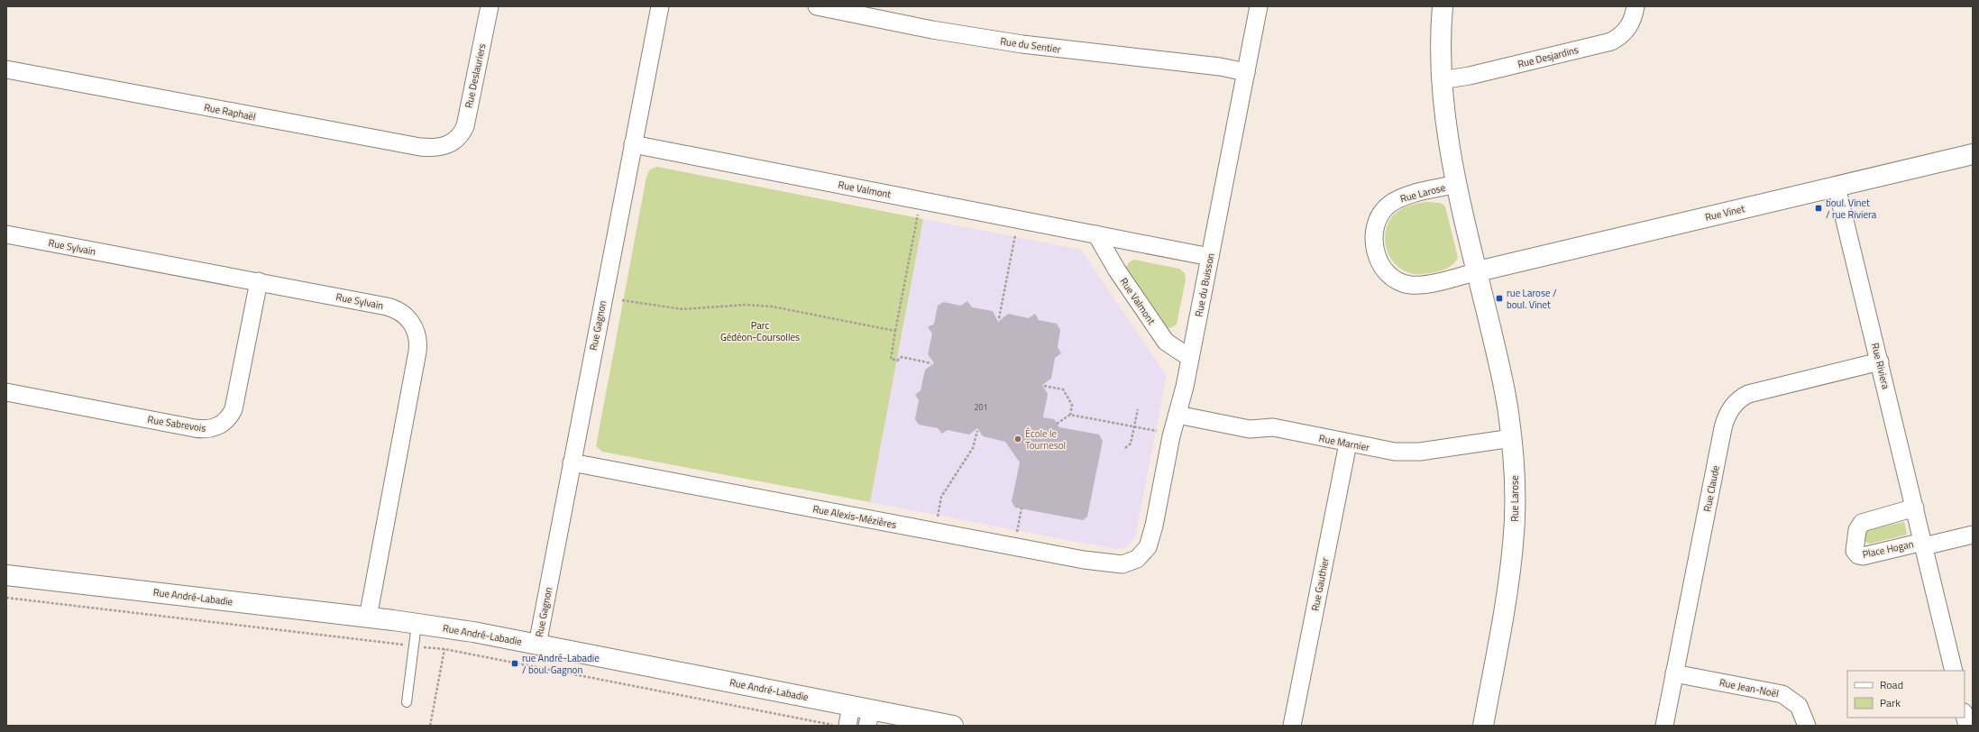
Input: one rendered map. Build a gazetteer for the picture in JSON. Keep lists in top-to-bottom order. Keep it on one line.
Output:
{"streets":{"street":["Rue du Sentier","Rue Desjardins","Rue Deslauriers","Rue Raphaël","Rue Valmont","Rue Larose","Rue Vinet","Rue Sylvain","Rue du Buisson","Rue Gagnon","Rue Riviera","Rue Sabrevois","Rue Marnier","Rue Claude","Rue Alexis-Mézières","Place Hogan","Rue Gauthier","Rue André-Labadie","Rue Jean-Noël"]},"crossings":[["Rue du Sentier","Rue du Buisson"],["Rue Desjardins","Rue Larose"],["Rue Deslauriers","Rue Raphaël"],["Rue Valmont","Rue du Buisson"],["Rue Valmont","Rue Gagnon"],["Rue Larose","Rue Vinet"],["Rue Larose","Rue Marnier"],["Rue Vinet","Rue Riviera"],["Rue Sylvain","Rue Sabrevois"],["Rue Sylvain","Rue André-Labadie"],["Rue du Buisson","Rue Marnier"],["Rue du Buisson","Rue Alexis-Mézières"],["Rue Gagnon","Rue Alexis-Mézières"],["Rue Gagnon","Rue André-Labadie"],["Rue Riviera","Rue Claude"],["Rue Riviera","Place Hogan"],["Rue Marnier","Rue Gauthier"],["Rue Claude","Rue Jean-Noël"]],"parks":["Parc Gédéon-Coursolles"],"places":{"transit":["boul. Vinet / rue Riviera","rue Larose / boul. Vinet","rue André-Labadie / boul. Gagnon"],"other":["École le Tournesol"]},"house_numbers":["201"],"legend":["Road","Park"]}
